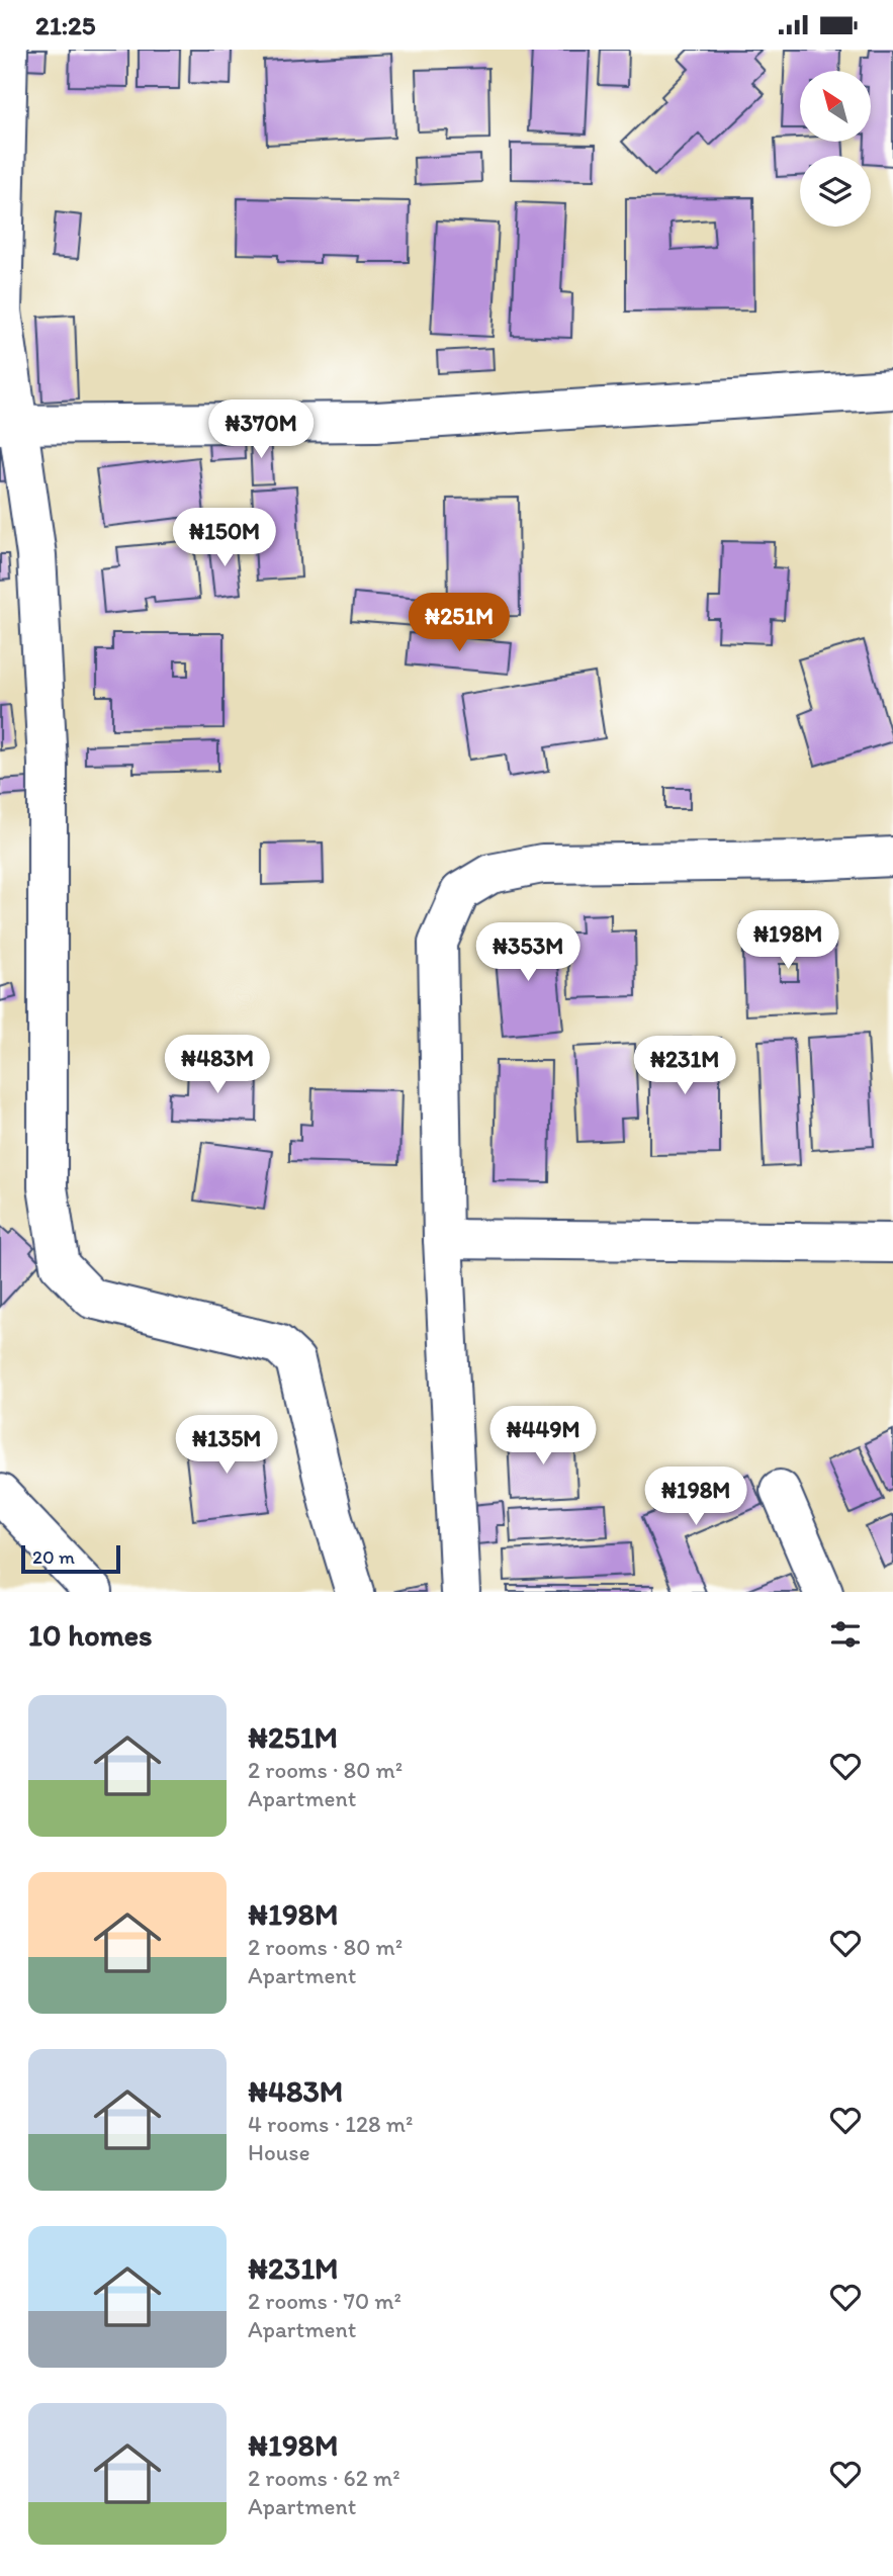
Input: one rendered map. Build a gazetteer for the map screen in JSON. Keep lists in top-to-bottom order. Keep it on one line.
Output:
{"scale_bar":"20 m","north":"top left","page":{"status":"21:25","price":["₦370M","₦150M","₦251M","₦198M","₦353M","₦483M","₦231M","₦449M","₦135M","₦198M"],"scale":"20 m","heading":"10 homes","list":[{"name":"₦251M","note":"2 rooms · 80 m² · Apartment"},{"name":"₦198M","note":"2 rooms · 80 m² · Apartment"},{"name":"₦483M","note":"4 rooms · 128 m² · House"},{"name":"₦231M","note":"2 rooms · 70 m² · Apartment"},{"name":"₦198M","note":"2 rooms · 62 m² · Apartment"}]}}
